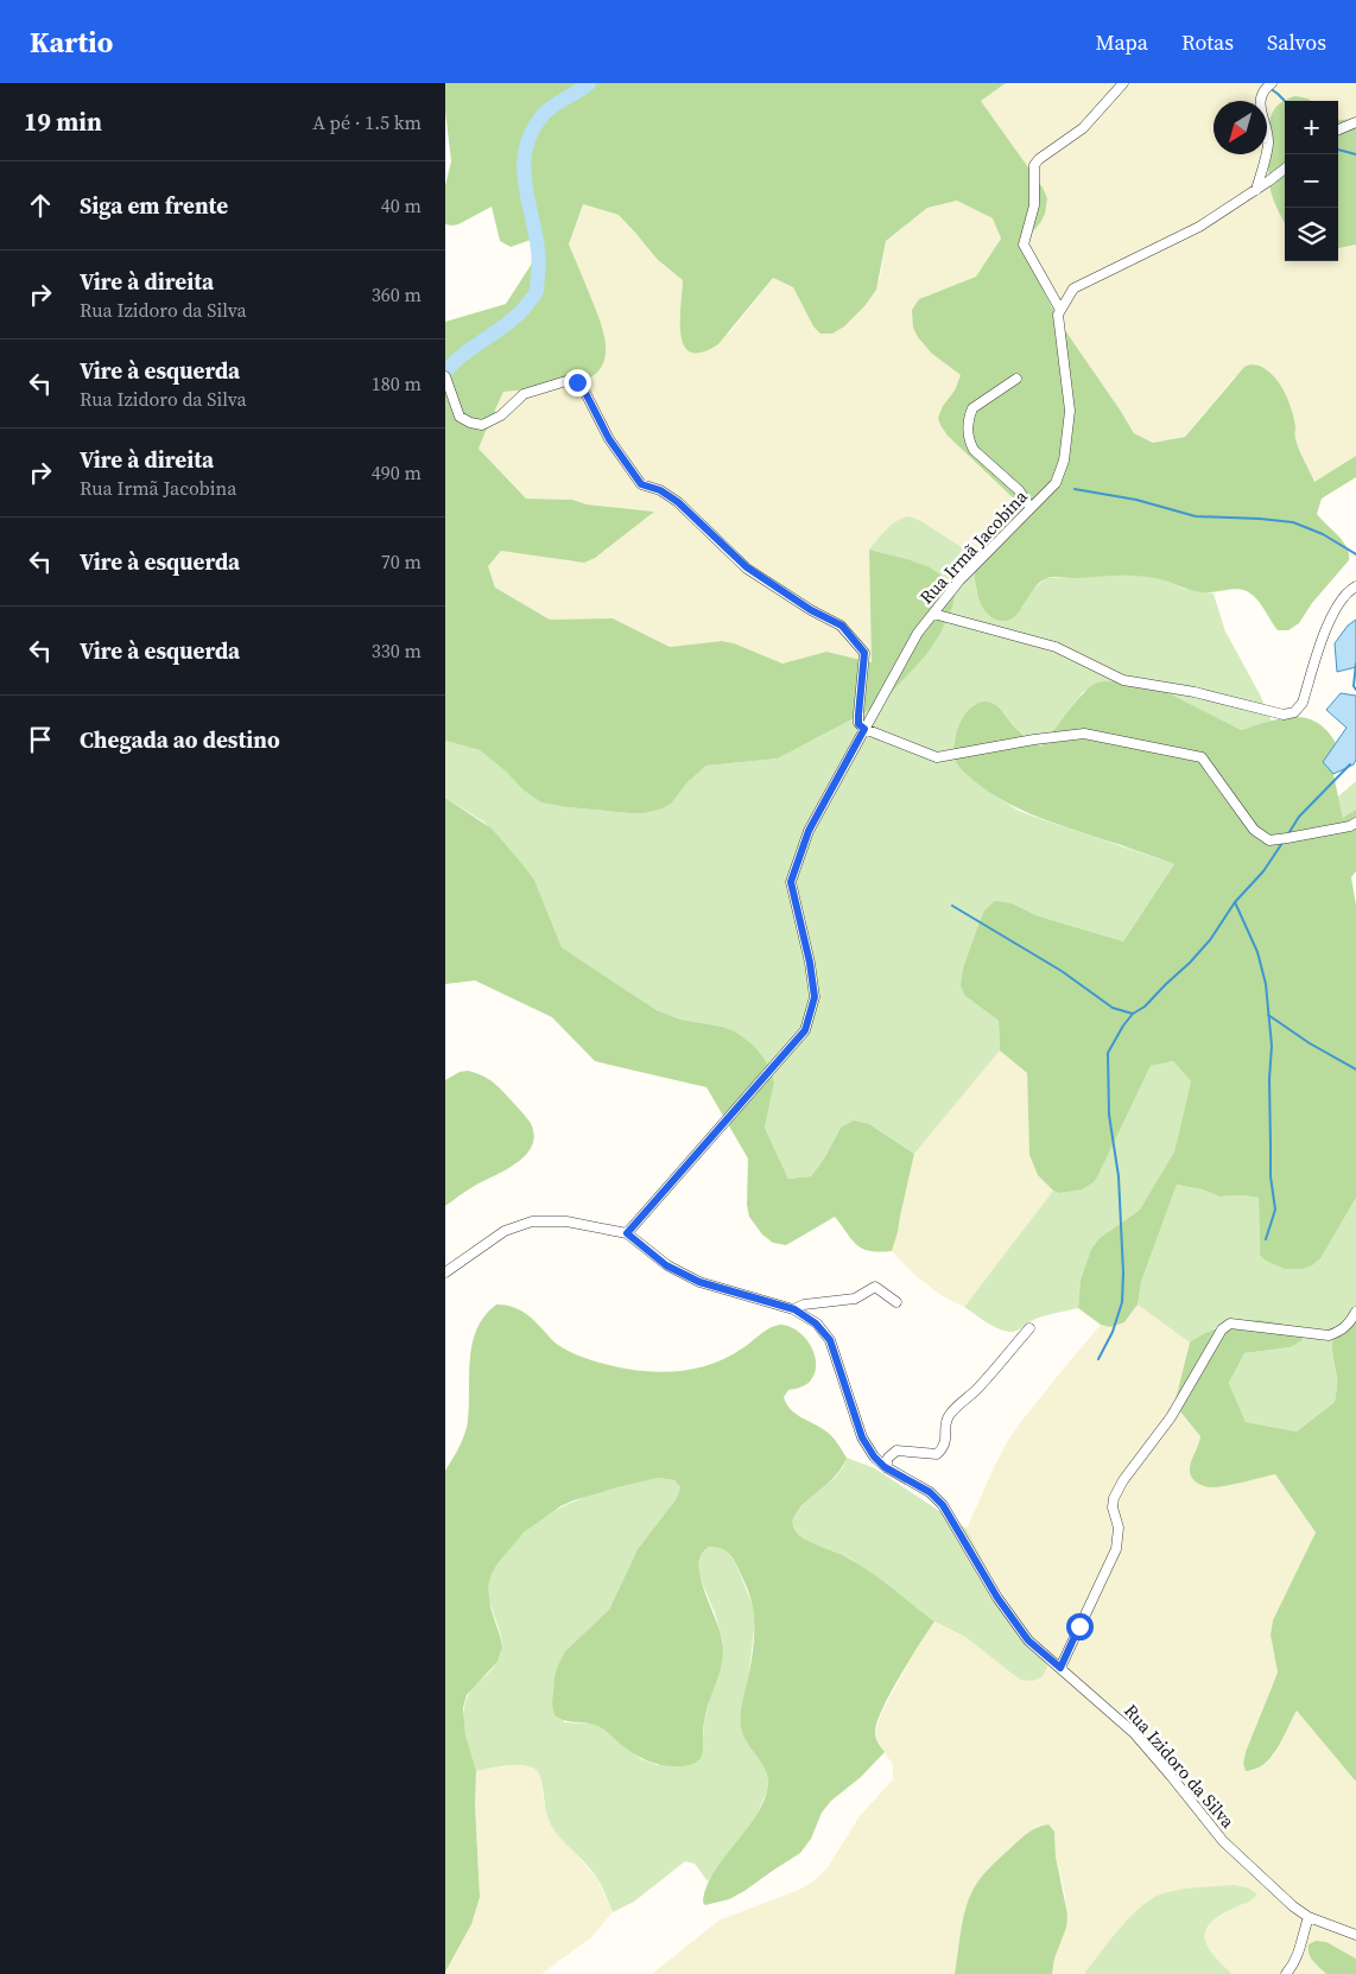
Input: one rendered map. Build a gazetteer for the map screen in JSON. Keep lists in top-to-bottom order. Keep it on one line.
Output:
{"streets":{"street":["Rua Irmã Jacobina","Rua Izidoro da Silva"]},"crossings":[["Rua Irmã Jacobina","Rua Izidoro da Silva"]],"north":"bottom left","page":{"header":"Kartio","nav":["Mapa","Rotas","Salvos"],"heading":["19 min","A pé · 1.5 km"],"map_buttons":["+","−"],"list":[["Siga em frente","40 m"],["Vire à direita","Rua Izidoro da Silva","360 m"],["Vire à esquerda","Rua Izidoro da Silva","180 m"],["Vire à direita","Rua Irmã Jacobina","490 m"],["Vire à esquerda","70 m"],["Vire à esquerda","330 m"],"Chegada ao destino"]}}
